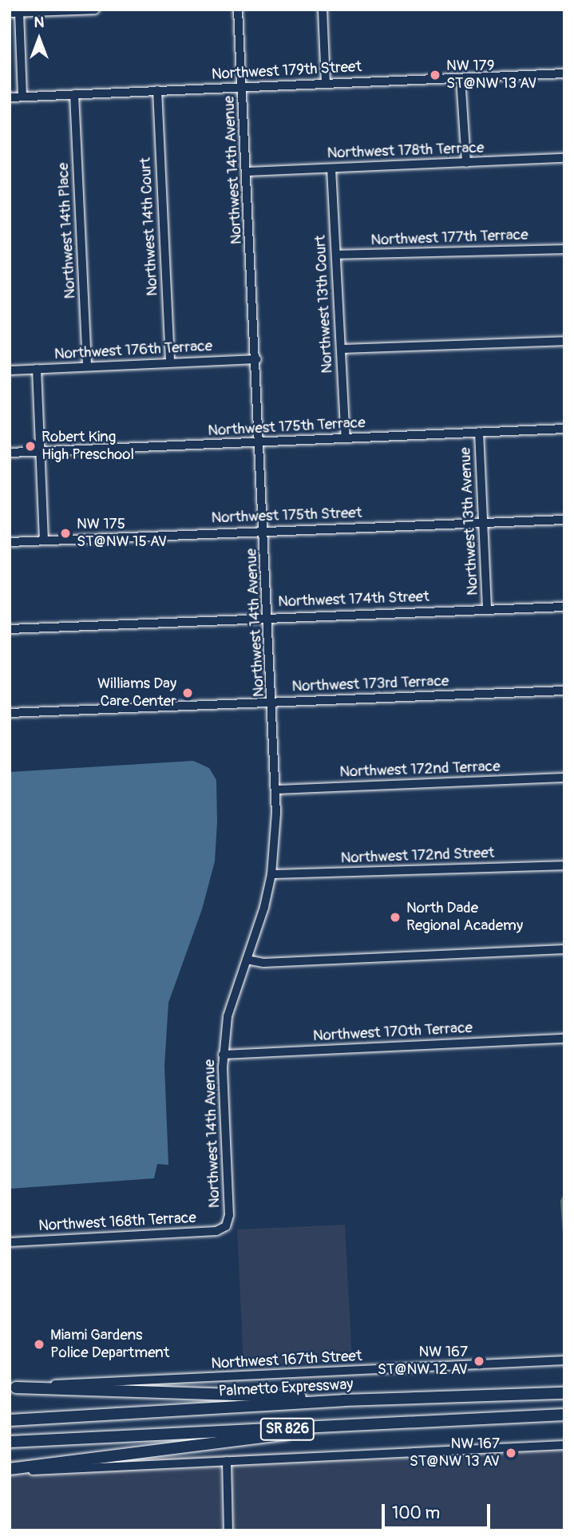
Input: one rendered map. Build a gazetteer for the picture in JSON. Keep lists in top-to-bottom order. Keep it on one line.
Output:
{"streets":{"highway":["Palmetto Expressway","SR 826"],"street":["Northwest 179th Street","Northwest 178th Terrace","Northwest 14th Avenue","Northwest 14th Court","Northwest 14th Place","Northwest 177th Terrace","Northwest 13th Court","Northwest 176th Terrace","Northwest 175th Terrace","Northwest 175th Street","Northwest 13th Avenue","Northwest 174th Street","Northwest 173rd Terrace","Northwest 172nd Terrace","Northwest 172nd Street","Northwest 170th Terrace","Northwest 168th Terrace","Northwest 167th Street"]},"crossings":[["Northwest 179th Street","Northwest 14th Avenue"],["Northwest 179th Street","Northwest 14th Court"],["Northwest 179th Street","Northwest 14th Place"],["Northwest 178th Terrace","Northwest 14th Avenue"],["Northwest 178th Terrace","Northwest 13th Court"],["Northwest 14th Avenue","Northwest 176th Terrace"],["Northwest 14th Avenue","Northwest 175th Terrace"],["Northwest 14th Avenue","Northwest 175th Street"],["Northwest 14th Avenue","Northwest 174th Street"],["Northwest 14th Avenue","Northwest 173rd Terrace"],["Northwest 14th Avenue","Northwest 172nd Terrace"],["Northwest 14th Avenue","Northwest 172nd Street"],["Northwest 14th Avenue","Northwest 170th Terrace"],["Northwest 14th Avenue","Northwest 168th Terrace"],["Northwest 14th Court","Northwest 176th Terrace"],["Northwest 14th Place","Northwest 176th Terrace"],["Northwest 177th Terrace","Northwest 13th Court"],["Northwest 13th Court","Northwest 175th Terrace"],["Northwest 175th Terrace","Northwest 13th Avenue"],["Northwest 175th Street","Northwest 13th Avenue"],["Northwest 13th Avenue","Northwest 174th Street"]],"places":["NW 179 ST@NW 13 AV","Robert King High Preschool","NW 175 ST@NW 15 AV","Williams Day Care Center","North Dade Regional Academy","Miami Gardens Police Department","NW 167 ST@NW 12 AV","NW 167 ST@NW 13 AV"],"scale_bar":"100 m","north":"top"}
